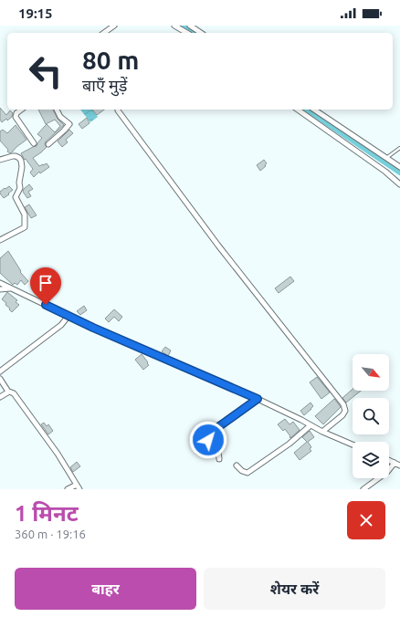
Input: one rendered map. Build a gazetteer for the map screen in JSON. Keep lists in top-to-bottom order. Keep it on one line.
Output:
{"north":"bottom right","page":{"status":"19:15","turn":["80 m","बाएँ मुड़ें"],"heading":["1 मिनट","360 m · 19:16"],"buttons":["बाहर","शेयर करें"]}}
